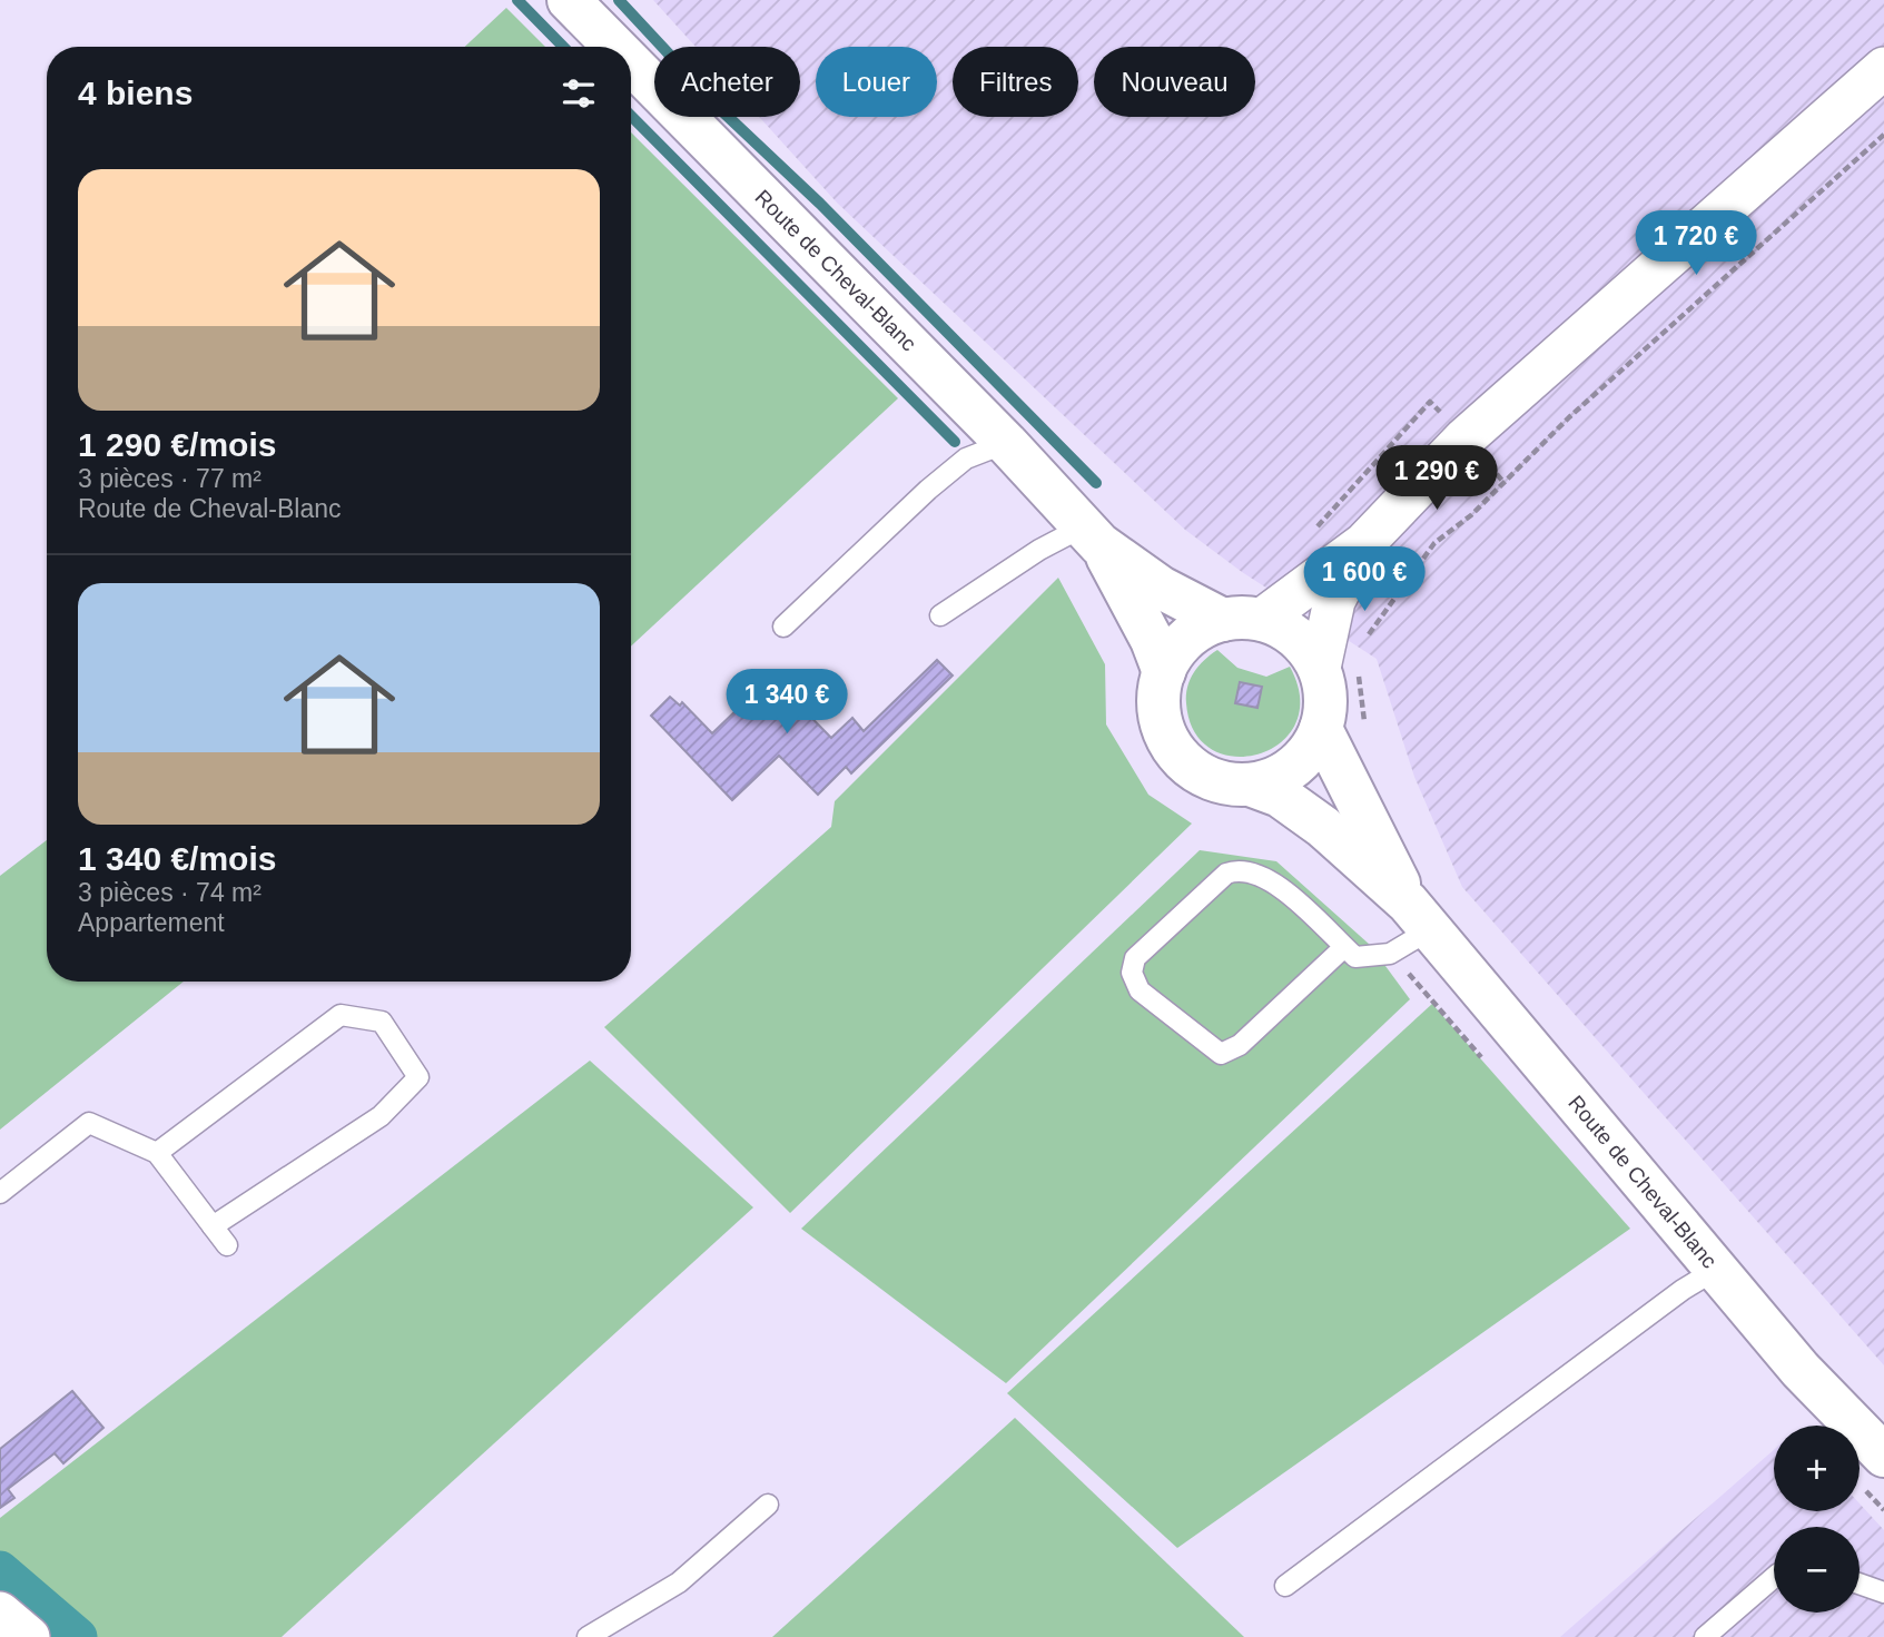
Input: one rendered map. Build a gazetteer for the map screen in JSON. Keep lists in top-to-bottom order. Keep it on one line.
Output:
{"streets":{"main road":["Route de Cheval-Blanc"]},"page":{"chip":["Acheter","Louer","Filtres","Nouveau"],"heading":"4 biens","list":[{"name":"1 290 €/mois","note":"3 pièces · 77 m² · Route de Cheval-Blanc"},{"name":"1 340 €/mois","note":"3 pièces · 74 m² · Appartement"}],"price":["1 720 €","1 290 €","1 600 €","1 340 €"],"map_buttons":["+","−"]}}
